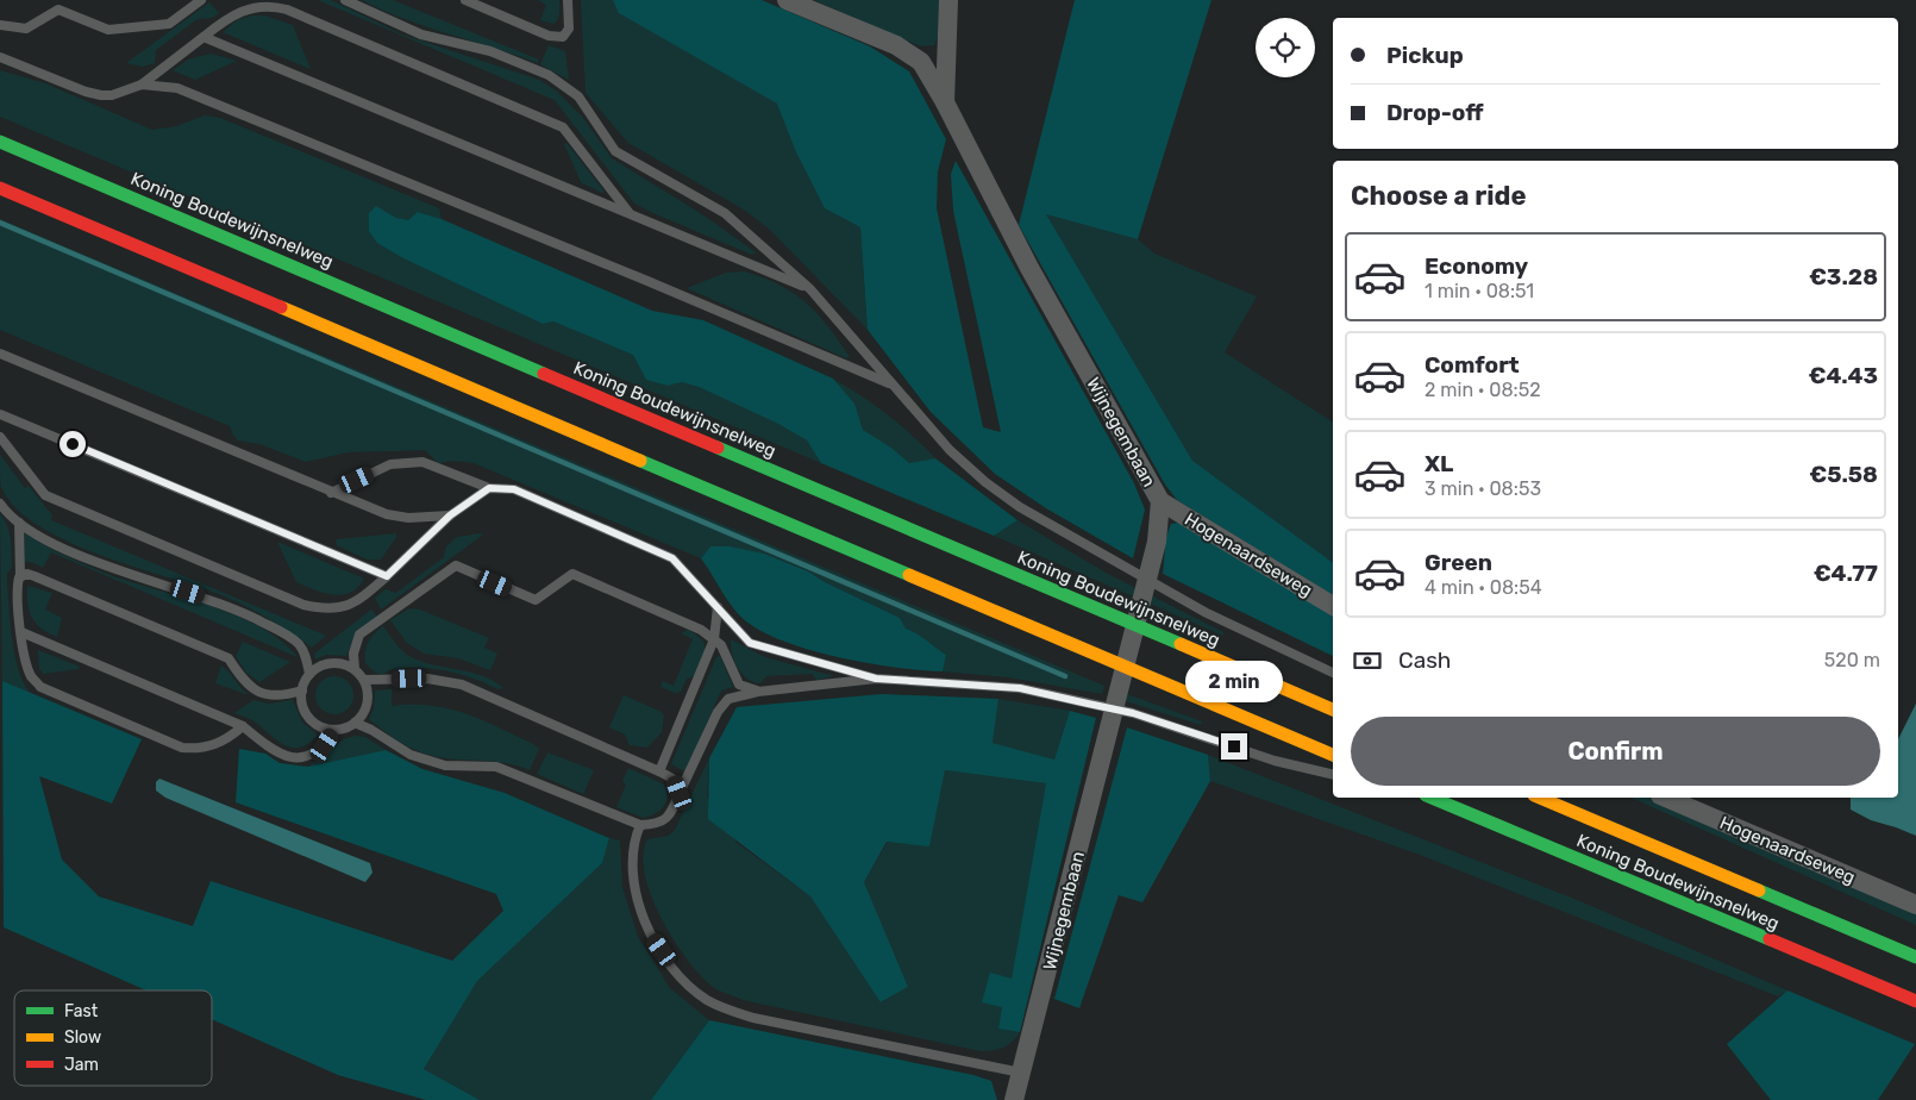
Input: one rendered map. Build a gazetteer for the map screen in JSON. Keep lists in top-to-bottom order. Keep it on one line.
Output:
{"streets":{"highway":["Koning Boudewijnsnelweg"],"street":["Wijnegembaan","Hogenaardseweg"]},"crossings":[["Wijnegembaan","Hogenaardseweg"]],"legend":["Fast","Slow","Jam"],"page":{"banner":["Pickup","Drop-off"],"heading":"Choose a ride","list":[{"name":"Economy","note":"1 min · 08:51","value":"€3.28"},{"name":"Comfort","note":"2 min · 08:52","value":"€4.43"},{"name":"XL","note":"3 min · 08:53","value":"€5.58"},{"name":"Green","note":"4 min · 08:54","value":"€4.77"}],"pay":["Cash","520 m"],"bubble":"2 min","buttons":"Confirm"}}
